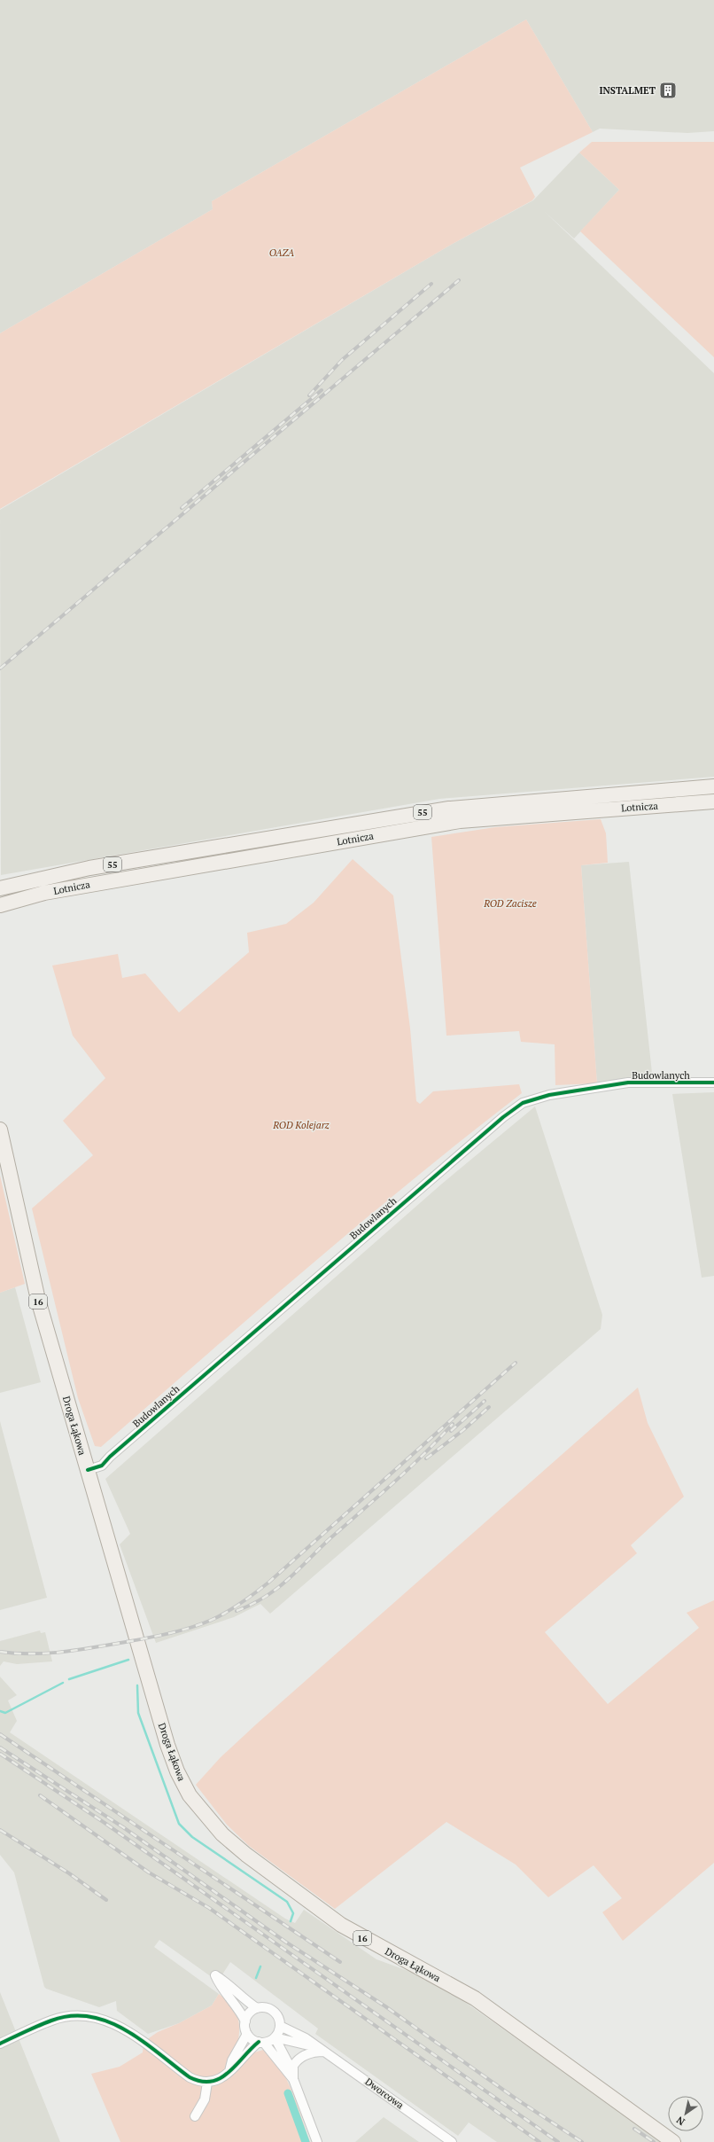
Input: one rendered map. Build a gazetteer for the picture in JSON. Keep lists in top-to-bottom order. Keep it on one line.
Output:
{"streets":{"main road":["Lotnicza","55","16","Droga Łąkowa"],"street":["Budowlanych","Dworcowa"]},"crossings":[["Budowlanych","Droga Łąkowa"]],"parks":["OAZA","ROD Zacisze","ROD Kolejarz"],"places":{"building":["INSTALMET"]},"north":"bottom left"}
